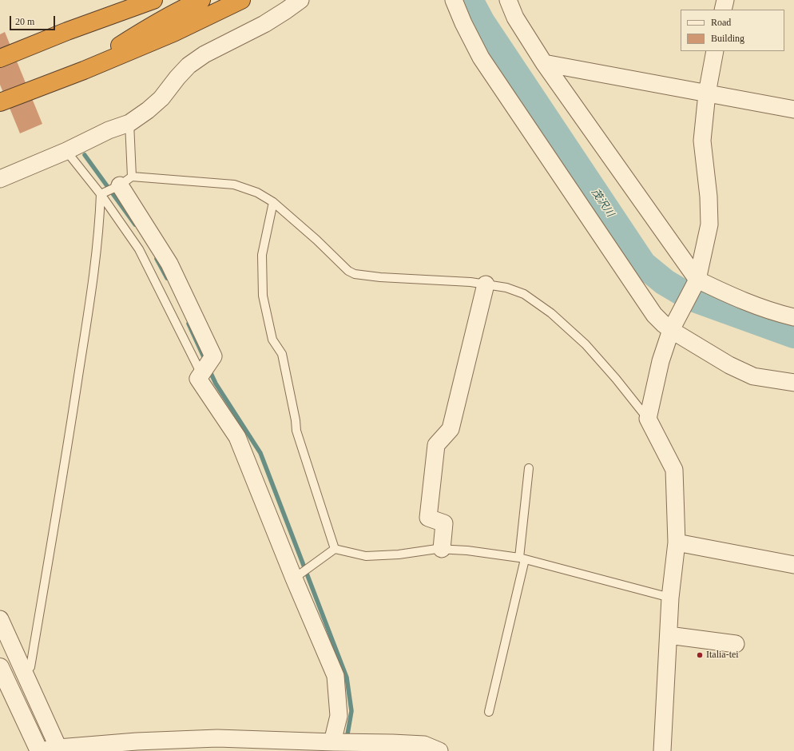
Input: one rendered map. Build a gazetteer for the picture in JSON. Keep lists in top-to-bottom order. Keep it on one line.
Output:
{"water":["茂沢川"],"places":["Italia-tei"],"legend":["Road","Building"],"scale_bar":"20 m"}
